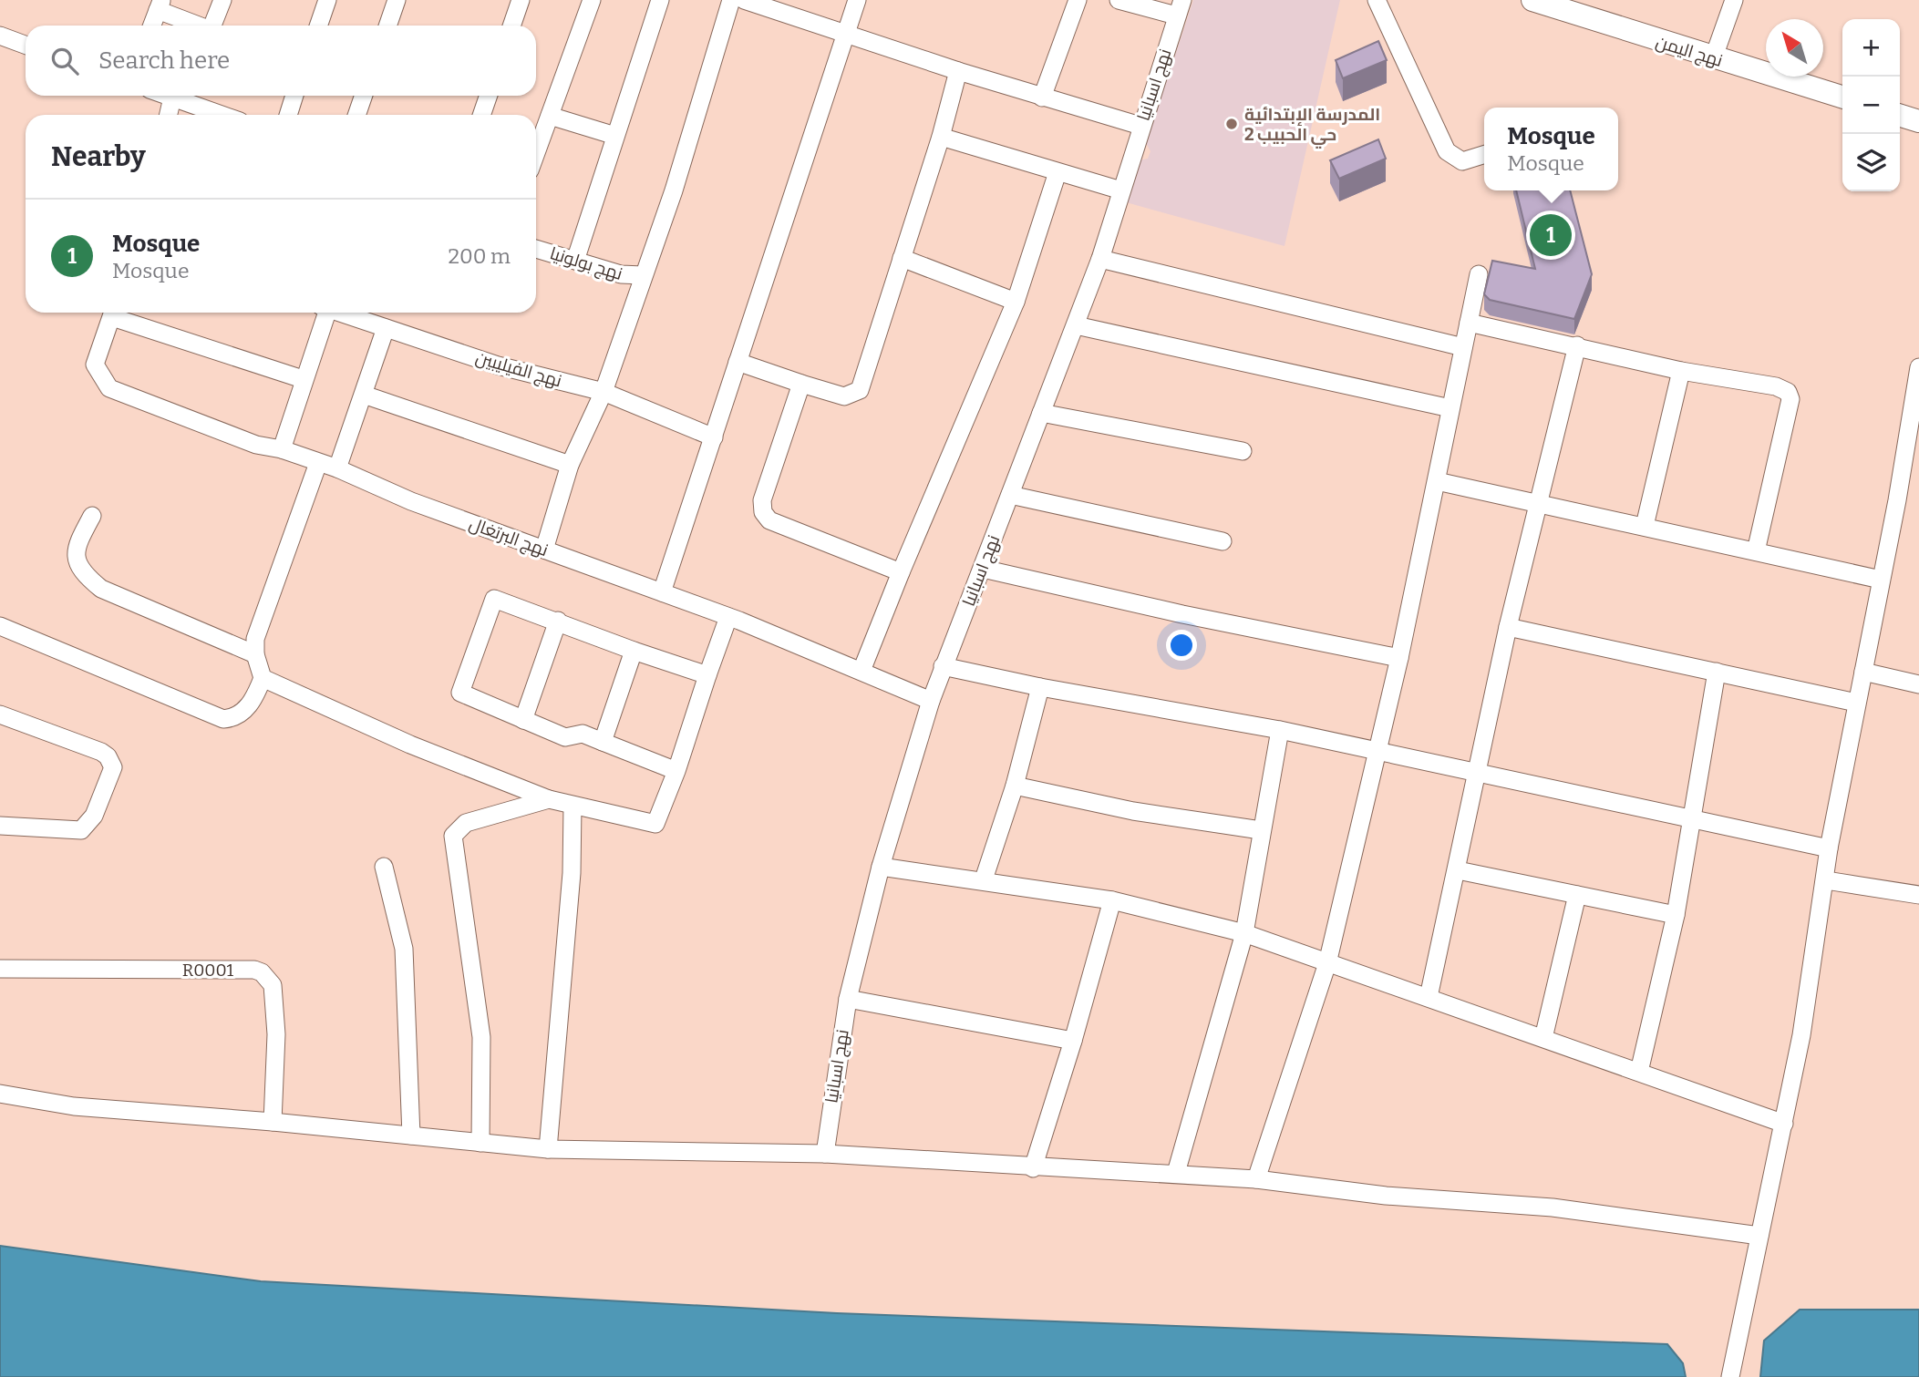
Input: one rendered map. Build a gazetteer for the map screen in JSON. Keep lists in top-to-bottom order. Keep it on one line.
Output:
{"streets":{"main road":["نهج اليمن"],"street":["نهج اسبانيا","نهج بولونيا","نهج الفيليبين","نهج البرتغال","R0001"]},"crossings":[["نهج اسبانيا","نهج البرتغال"]],"places":["المدرسة الإبتدائية حي الحبيب 2"],"north":"top left","page":{"map_buttons":["+","−"],"search":"Search here","popup":["Mosque","Mosque"],"heading":"Nearby","list":[{"mark":"1","name":"Mosque","note":"Mosque","value":"200 m"}],"pins":"1"}}
